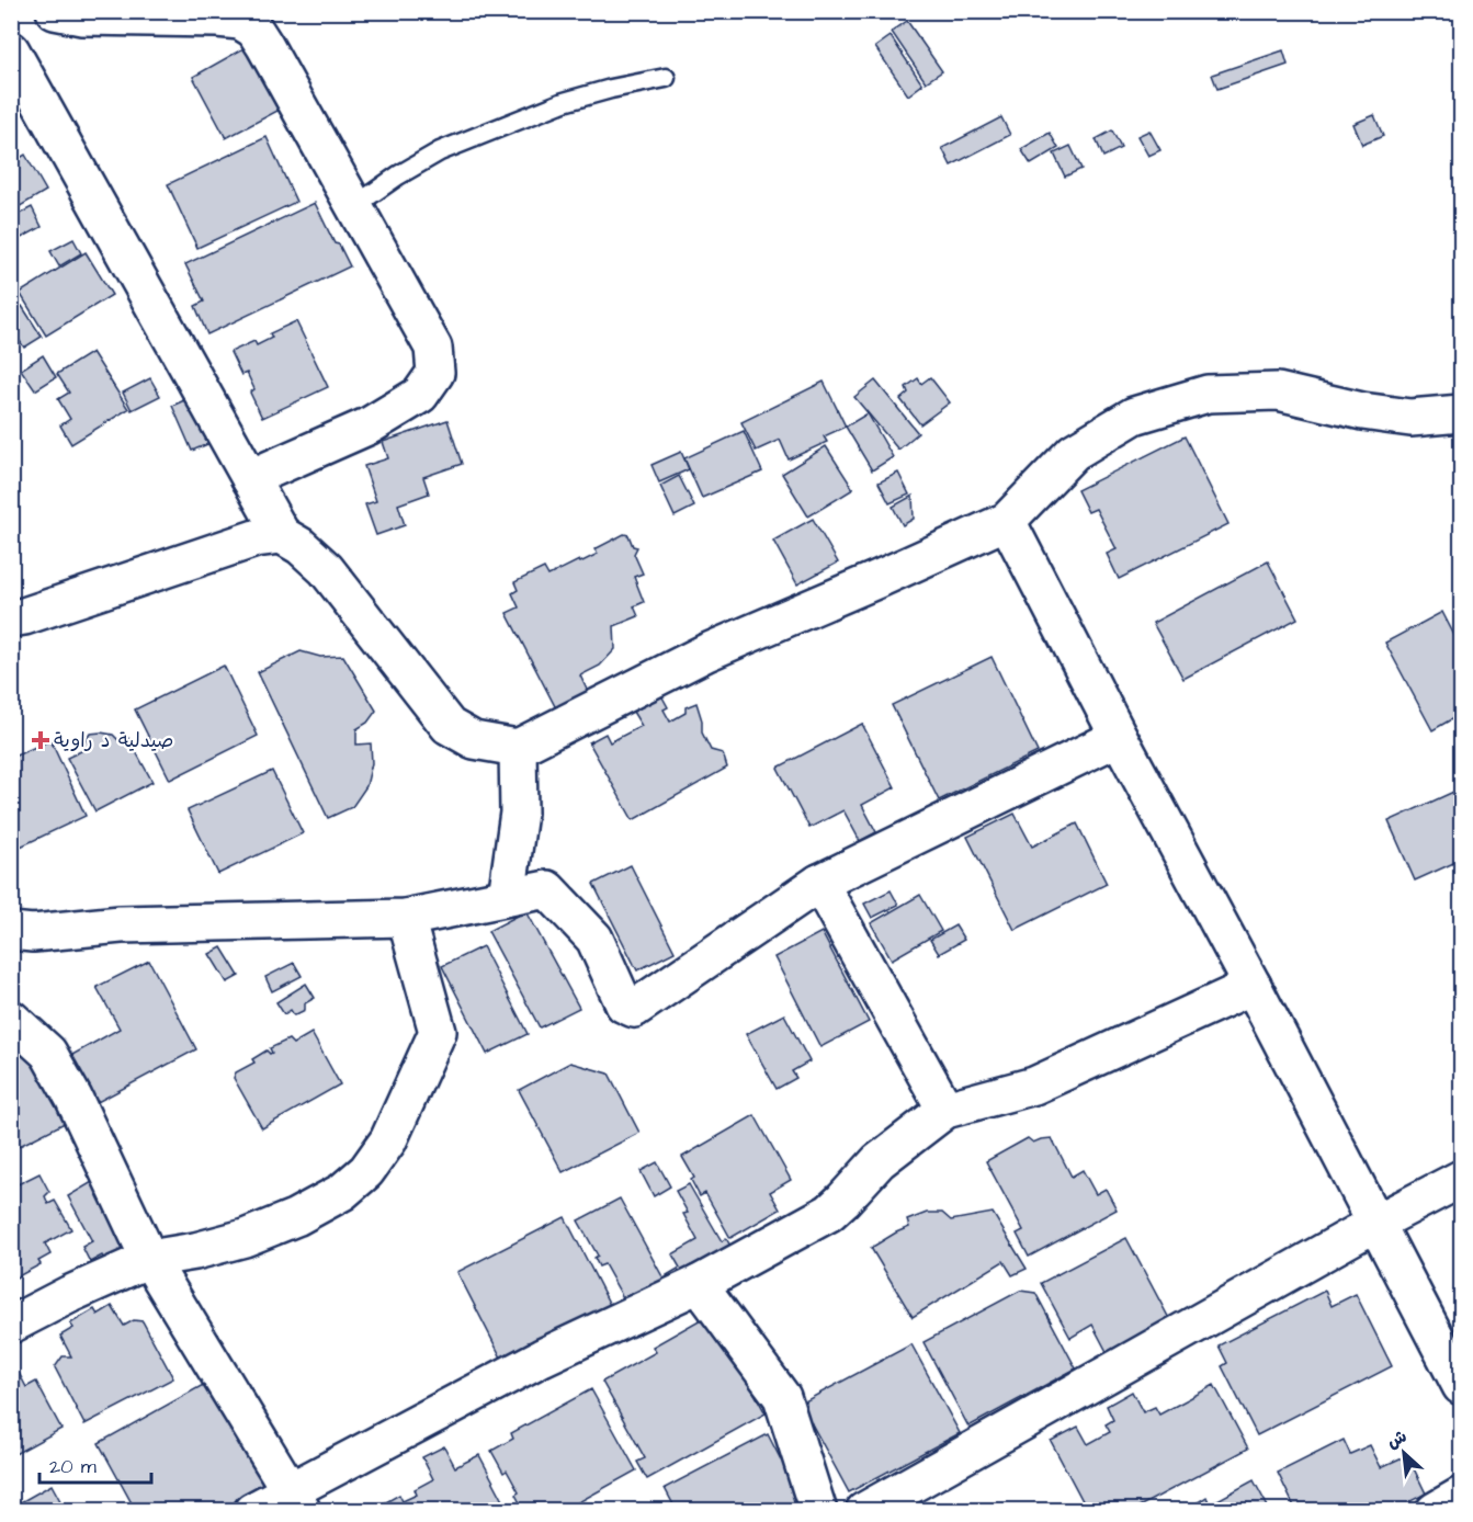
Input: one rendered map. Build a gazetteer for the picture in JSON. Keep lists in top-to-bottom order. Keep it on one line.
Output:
{"places":{"health":["صيدلية د راوية"]},"scale_bar":"20 m","north":"top left"}
